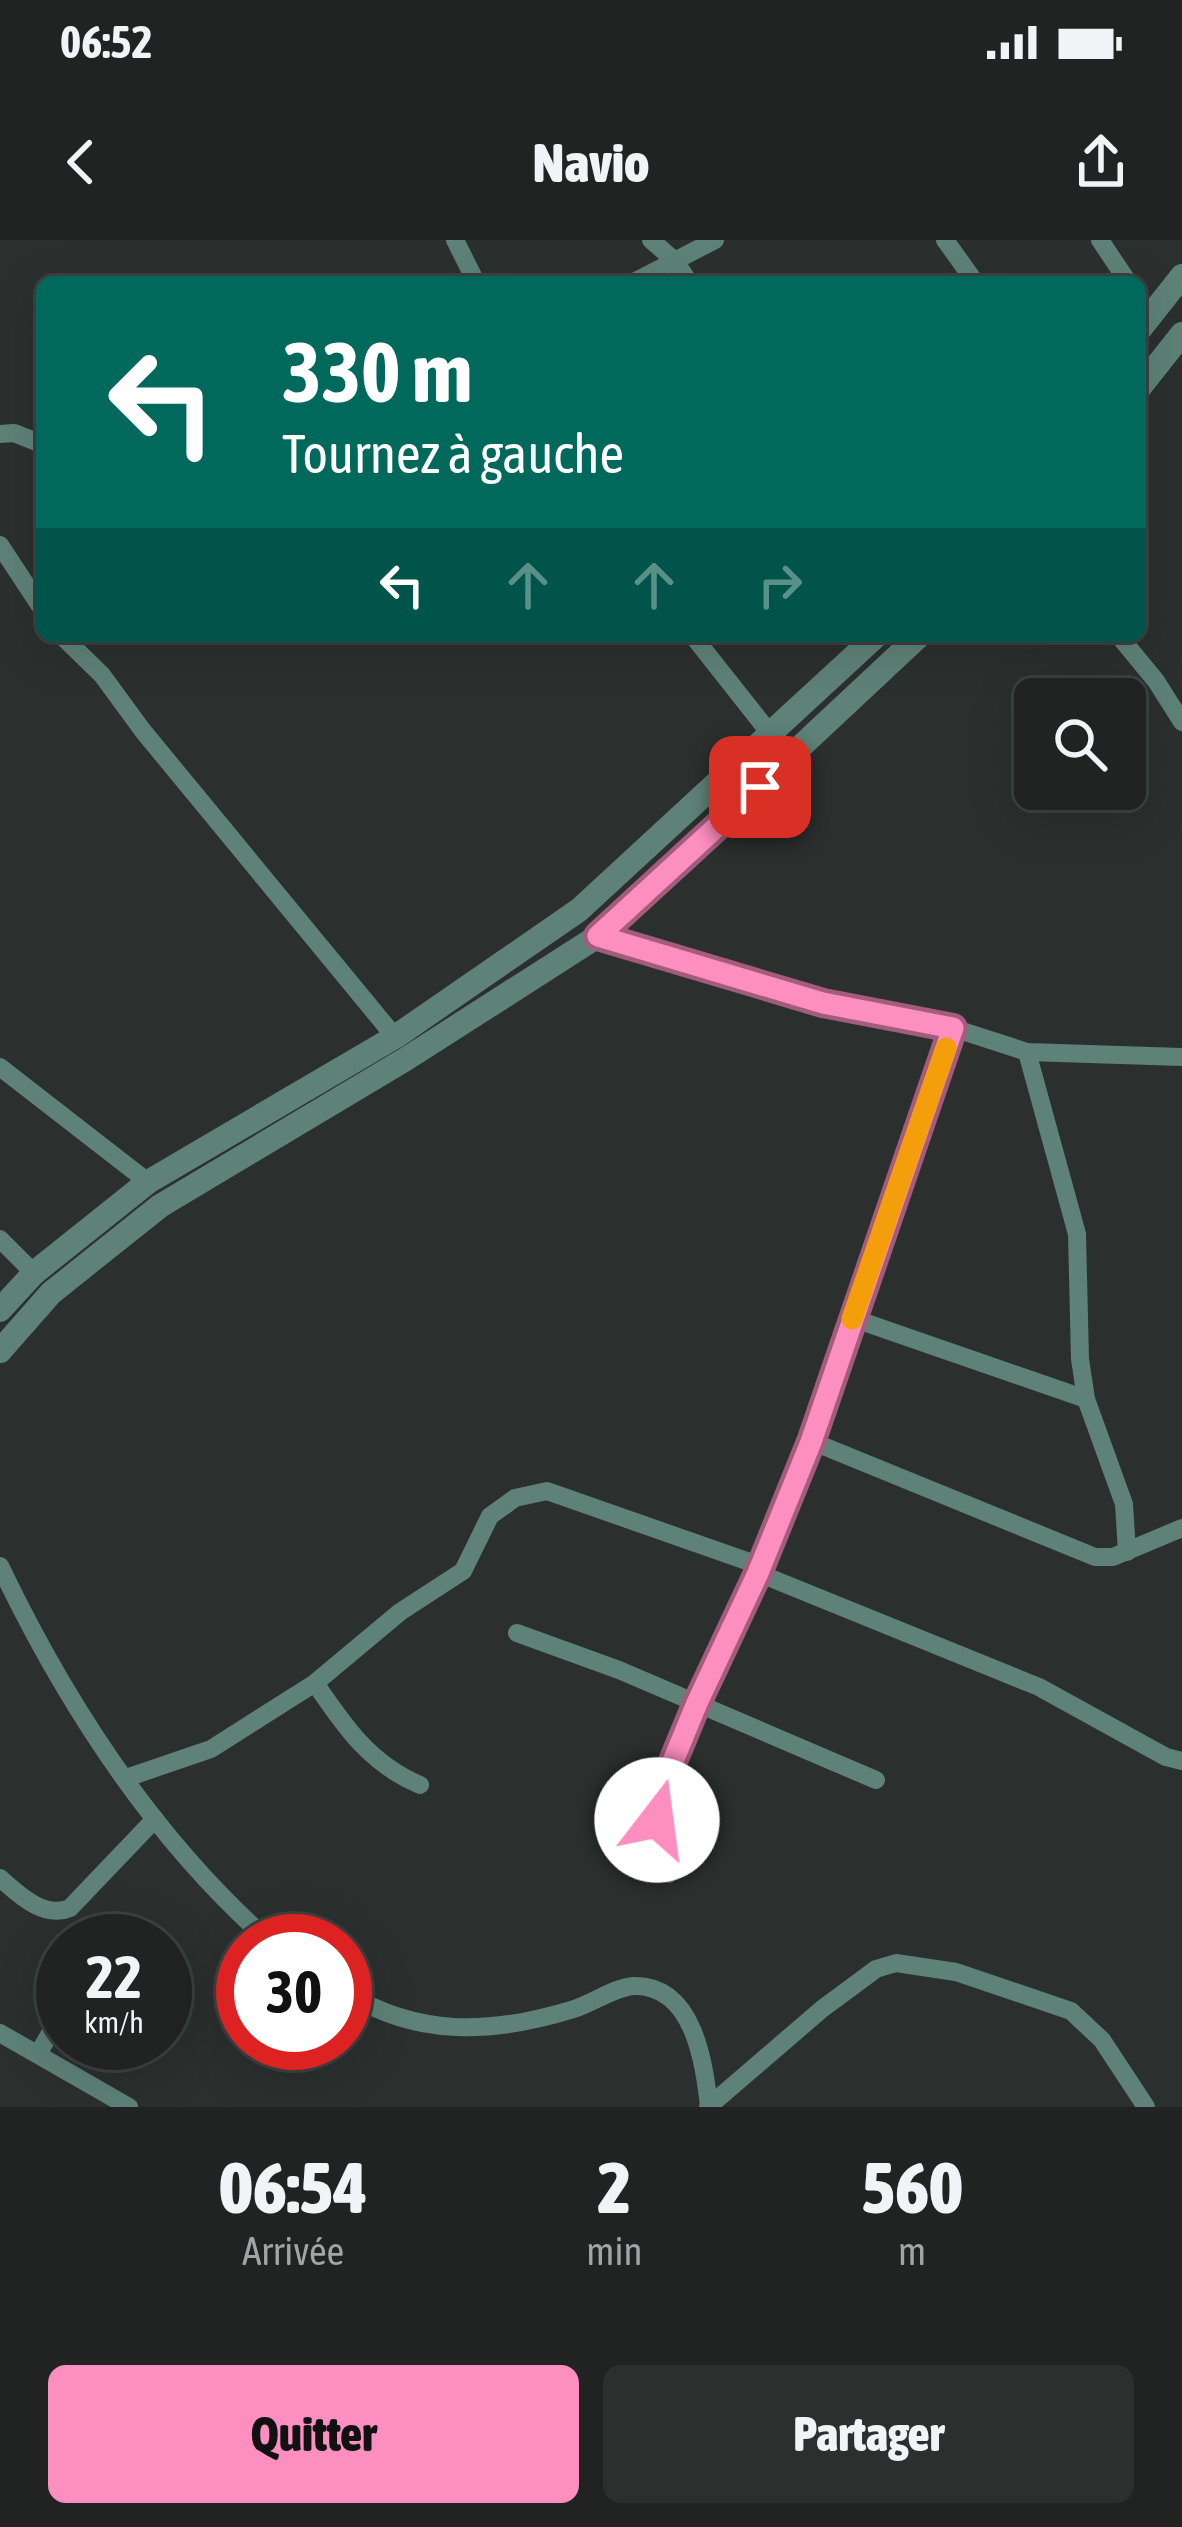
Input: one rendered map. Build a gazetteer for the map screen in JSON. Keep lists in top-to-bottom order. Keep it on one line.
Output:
{"page":{"status":"06:52","header":"Navio","turn":["330 m","Tournez à gauche"],"speed":"22 km/h","limit":"30","eta":["06:54","Arrivée","2","min","560","m"],"buttons":["Quitter","Partager"]}}
